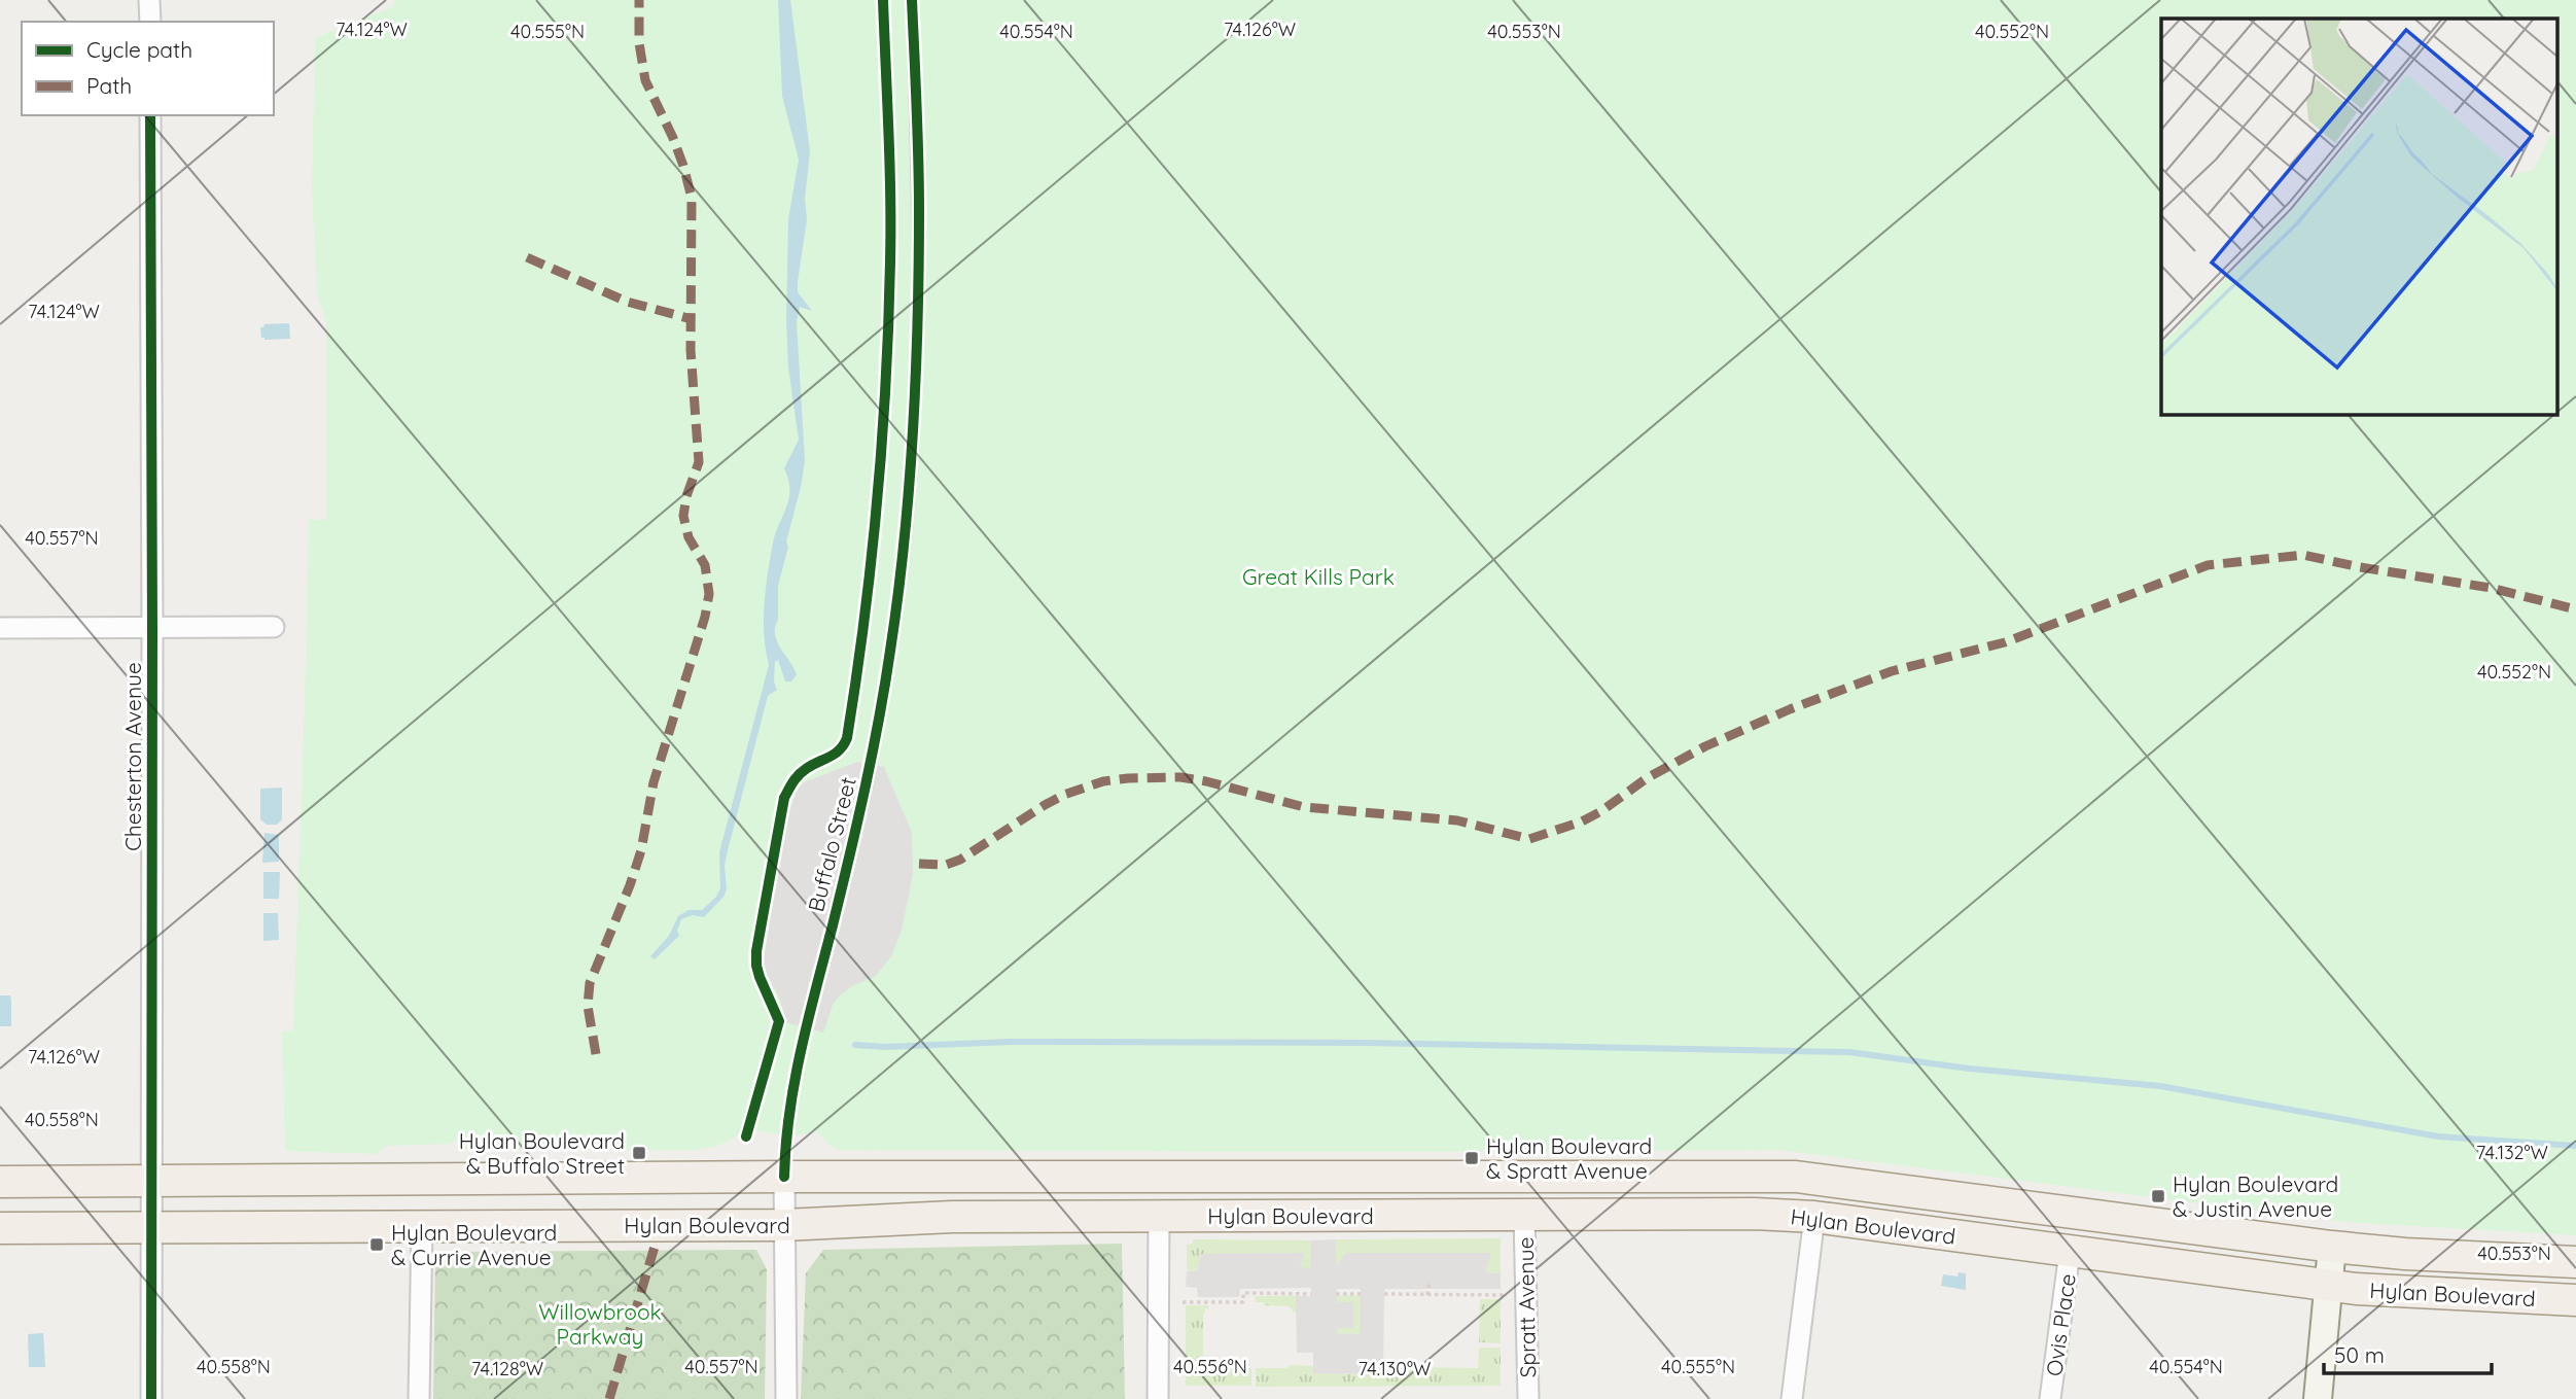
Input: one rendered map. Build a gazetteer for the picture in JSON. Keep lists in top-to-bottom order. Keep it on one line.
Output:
{"streets":{"main road":["Hylan Boulevard"],"street":["Chesterton Avenue","Buffalo Street","Spratt Avenue","Ovis Place"]},"crossings":[["Chesterton Avenue","Hylan Boulevard"],["Buffalo Street","Hylan Boulevard"],["Hylan Boulevard","Spratt Avenue"],["Hylan Boulevard","Ovis Place"]],"parks":["Great Kills Park","Willowbrook Parkway"],"places":{"transit":["Hylan Boulevard & Buffalo Street","Hylan Boulevard & Spratt Avenue","Hylan Boulevard & Justin Avenue","Hylan Boulevard & Currie Avenue"]},"legend":["Cycle path","Path"],"scale_bar":"50 m","coordinates":["74.124°W","74.126°W","40.555°N","40.554°N","40.553°N","40.552°N","40.557°N","40.558°N","74.132°W","40.556°N","74.128°W","74.130°W"]}
